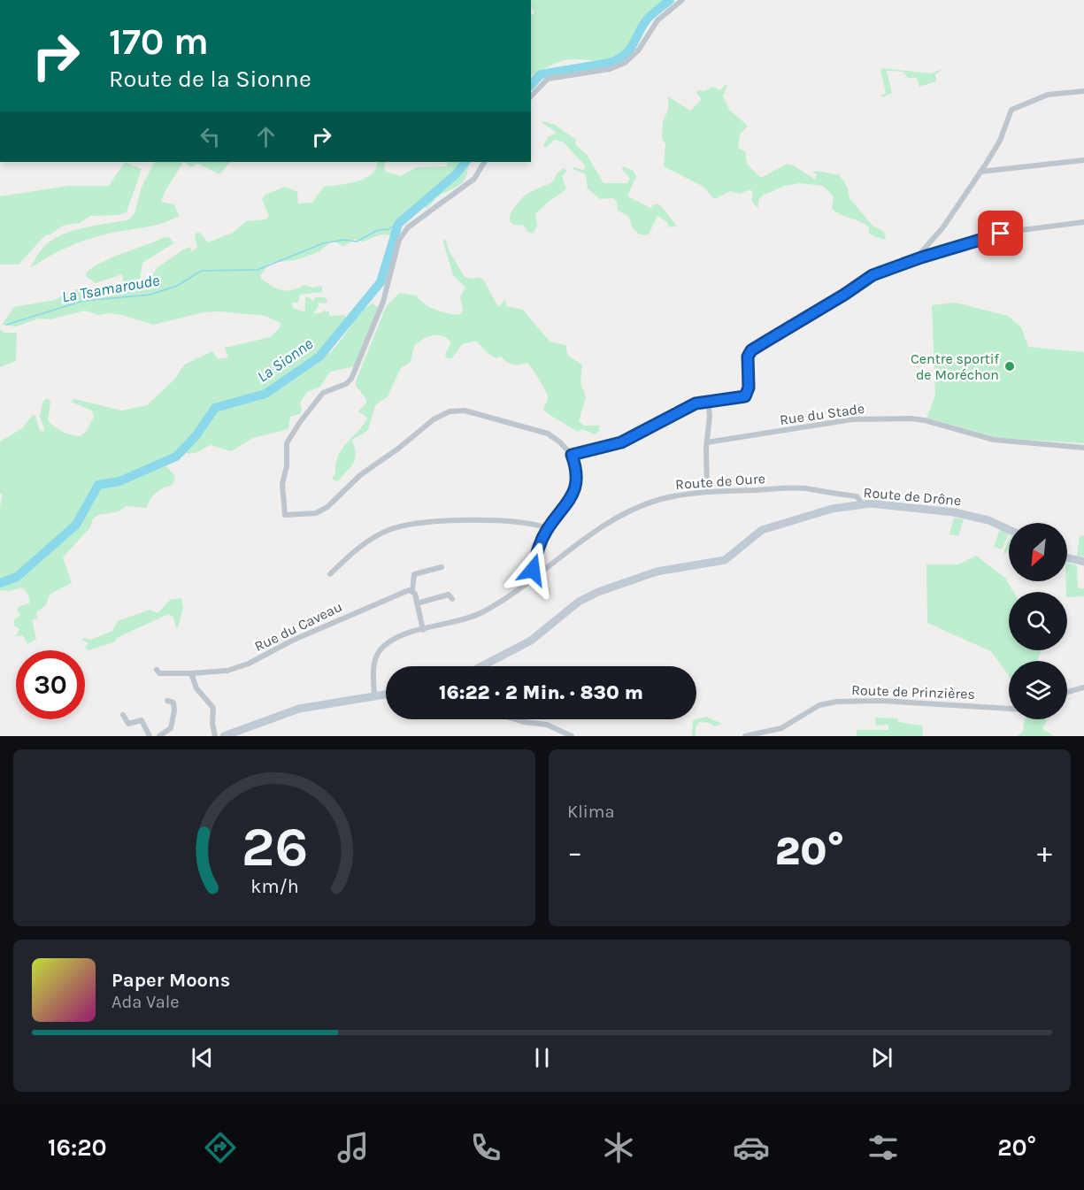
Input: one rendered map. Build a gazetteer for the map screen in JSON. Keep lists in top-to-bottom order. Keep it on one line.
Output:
{"streets":{"street":["Rue du Stade","Route de Oure","Route de Drône","Rue du Caveau","Route de Prinzières"]},"crossings":[["Route de Oure","Route de Drône"]],"water":["La Tsamaroude","La Sionne"],"places":["Centre sportif de Moréchon"],"north":"bottom left","page":{"turn":["170 m","Route de la Sionne"],"limit":"30","trip":"16:22 · 2 Min. · 830 m","tile":"Klima","heat":["−","20°","+"],"song":["Paper Moons","Ada Vale"],"tabs":["16:20","20°"],"gauge":["26","km/h"]}}
